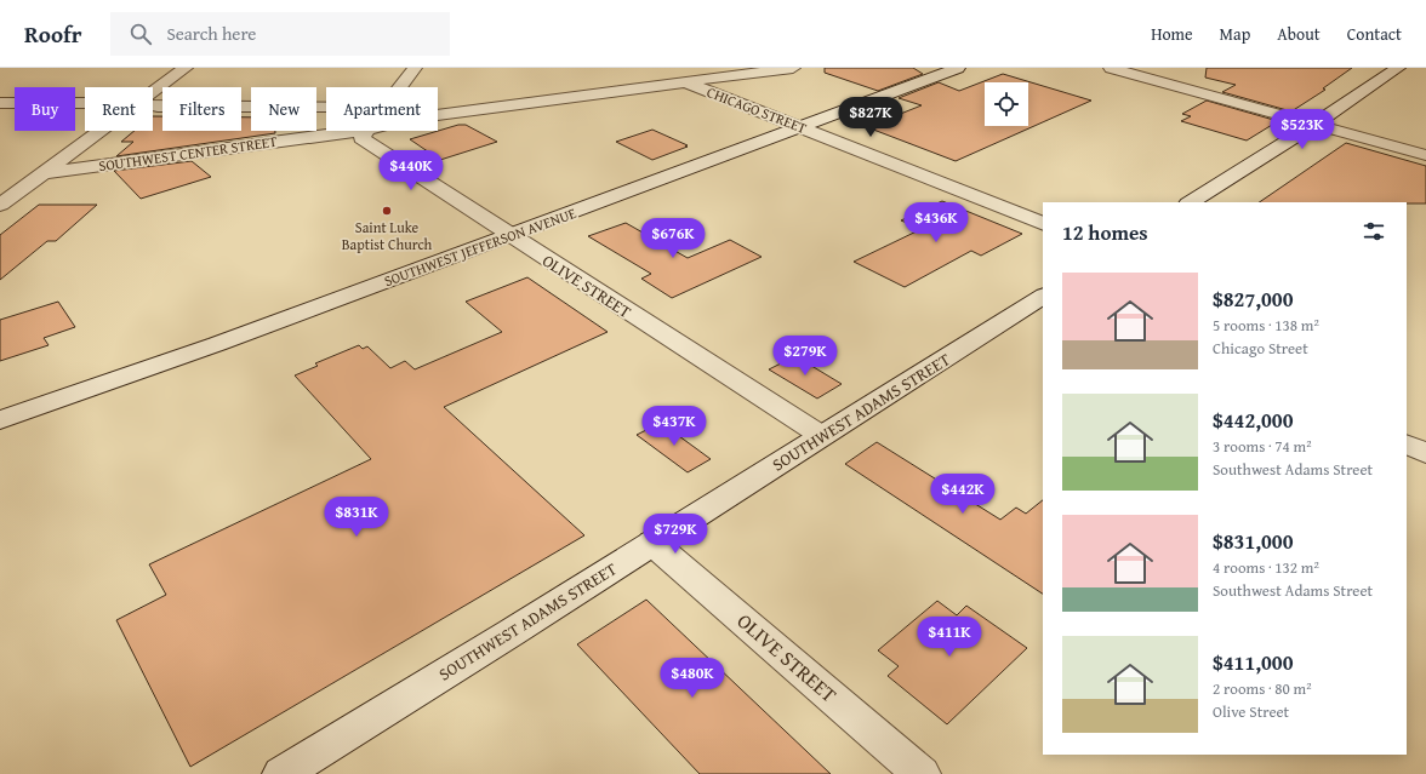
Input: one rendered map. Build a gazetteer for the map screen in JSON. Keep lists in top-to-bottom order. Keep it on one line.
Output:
{"streets":{"street":["CHICAGO STREET","SOUTHWEST CENTER STREET","SOUTHWEST JEFFERSON AVENUE","OLIVE STREET","SOUTHWEST ADAMS STREET"]},"crossings":[["CHICAGO STREET","SOUTHWEST CENTER STREET"],["CHICAGO STREET","SOUTHWEST JEFFERSON AVENUE"],["SOUTHWEST JEFFERSON AVENUE","OLIVE STREET"],["OLIVE STREET","SOUTHWEST ADAMS STREET"]],"places":["Saint Luke Baptist Church"],"page":{"header":"Roofr","search":"Search here","nav":["Home","Map","About","Contact"],"chip":["Buy","Rent","Filters","New","Apartment"],"price":["$827K","$523K","$440K","$436K","$676K","$279K","$437K","$442K","$831K","$729K","$411K","$480K"],"heading":"12 homes","list":[{"name":"$827,000","note":"5 rooms · 138 m² · Chicago Street"},{"name":"$442,000","note":"3 rooms · 74 m² · Southwest Adams Street"},{"name":"$831,000","note":"4 rooms · 132 m² · Southwest Adams Street"},{"name":"$411,000","note":"2 rooms · 80 m² · Olive Street"}]}}
